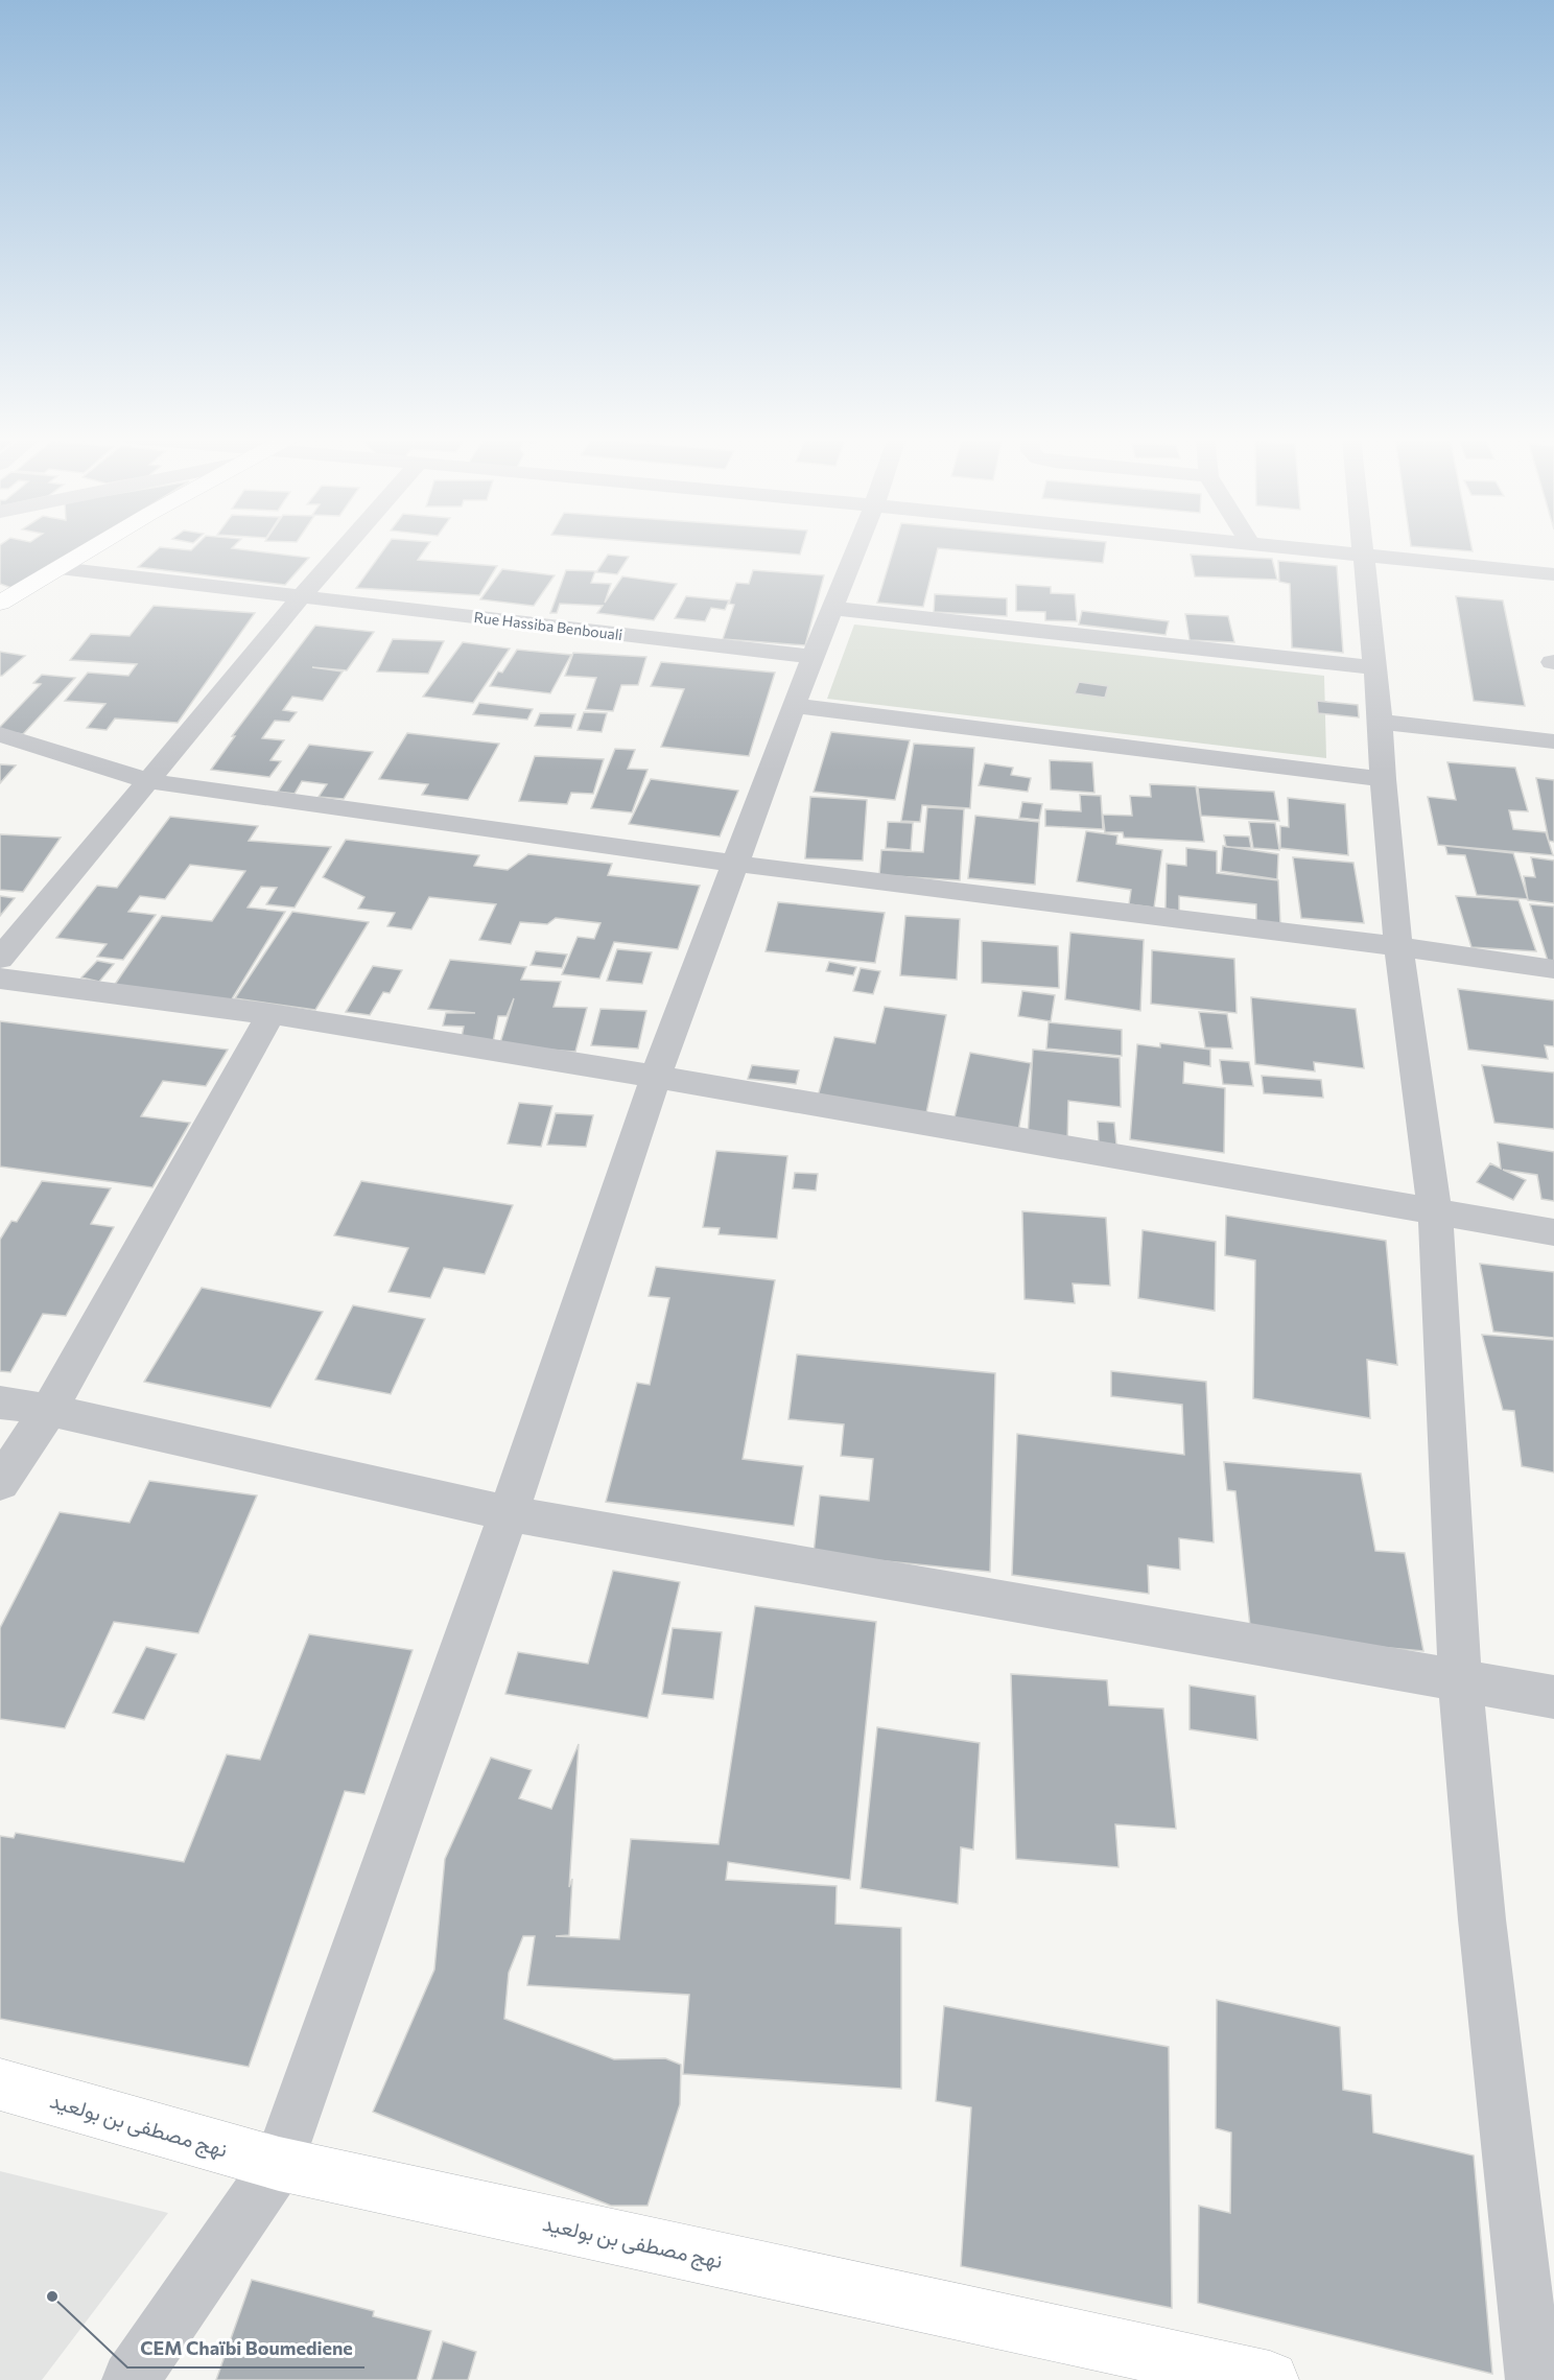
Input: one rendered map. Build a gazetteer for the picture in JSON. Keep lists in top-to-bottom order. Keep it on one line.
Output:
{"streets":{"main road":["نهج مصطفى بن بولعيد"],"street":["Rue Hassiba Benbouali"]},"places":["CEM Chaïbi Boumediene"]}
